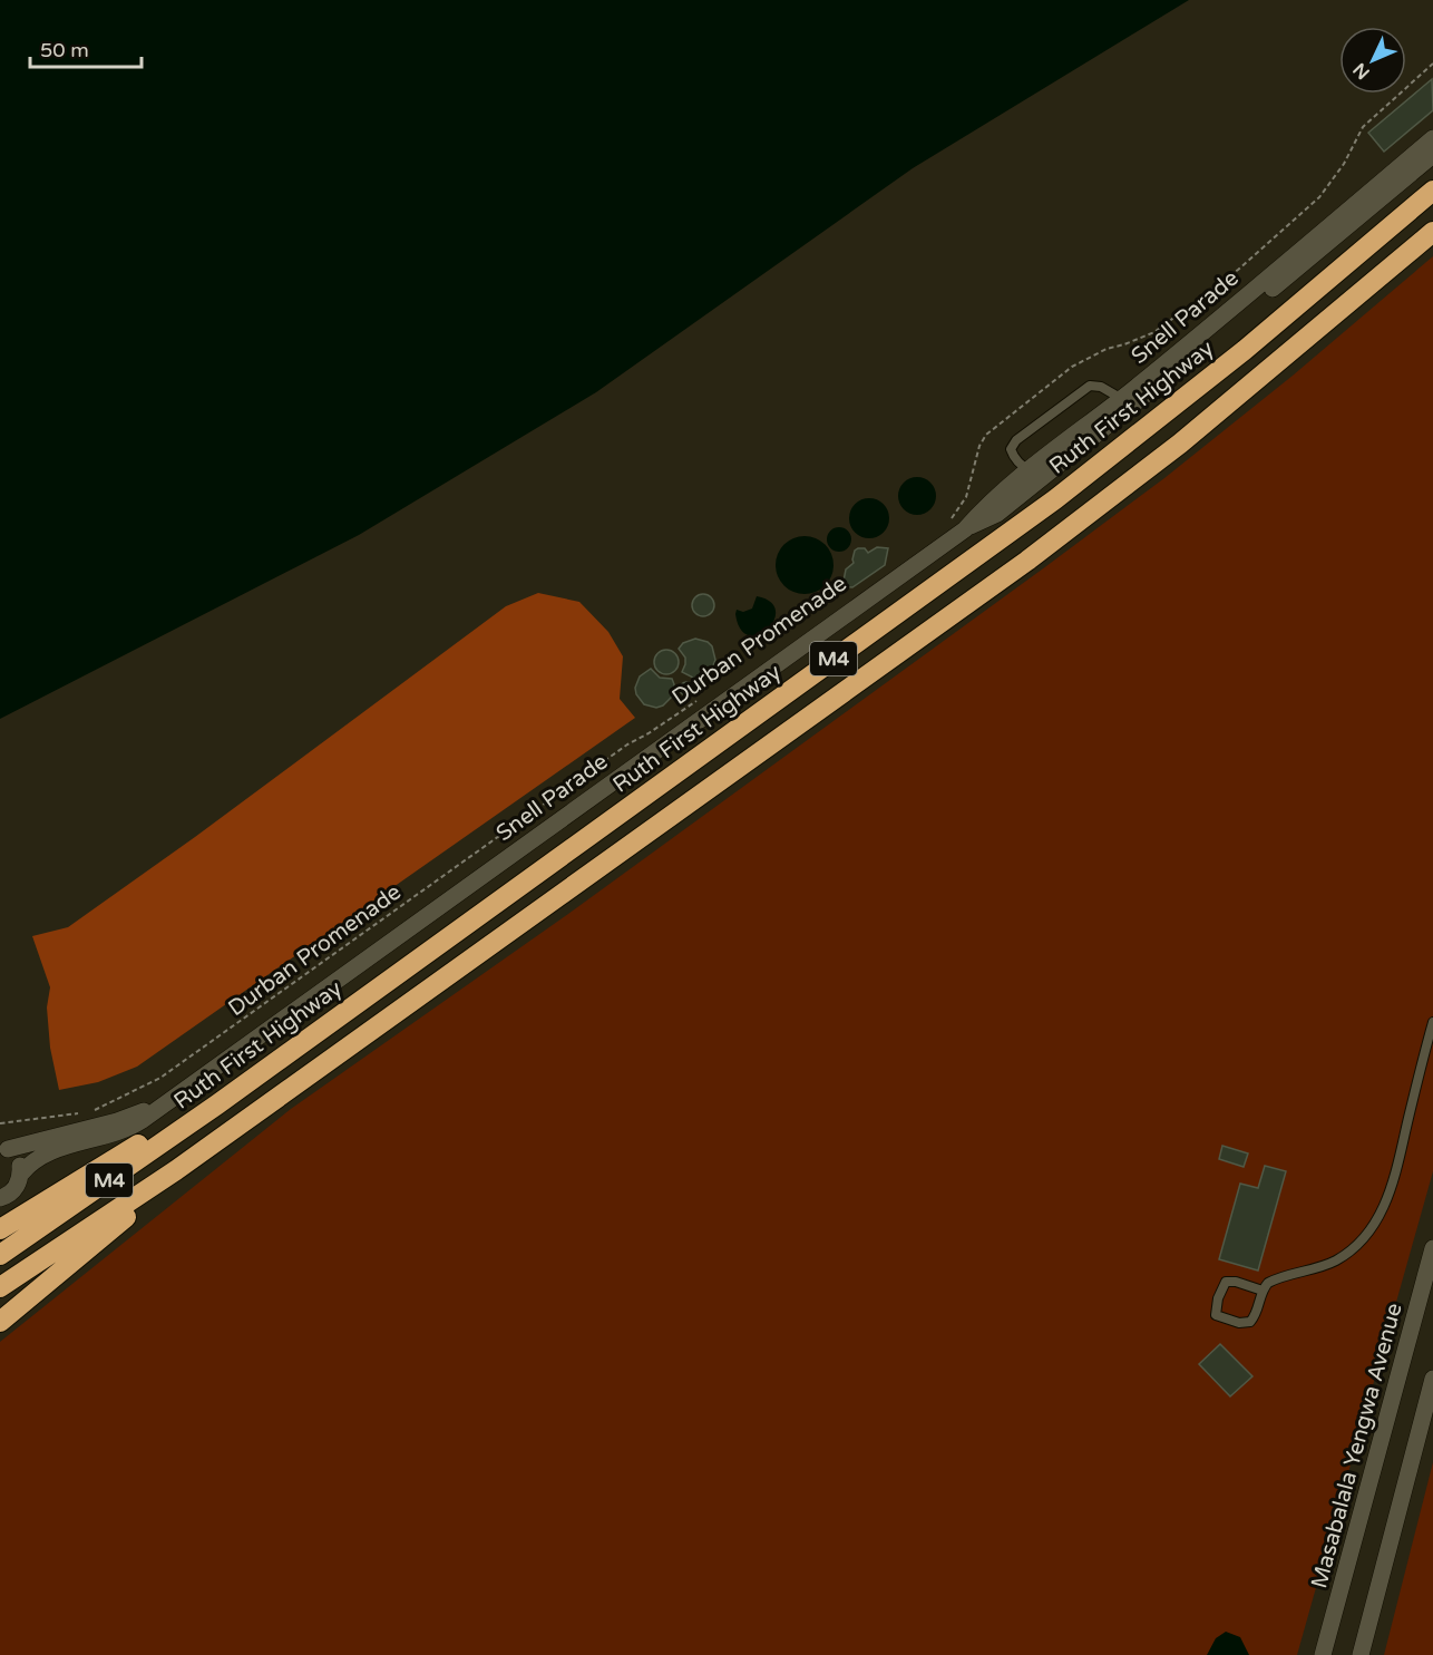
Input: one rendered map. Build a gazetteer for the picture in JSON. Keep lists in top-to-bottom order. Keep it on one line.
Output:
{"streets":{"highway":["Ruth First Highway","M4"],"street":["Snell Parade","Masabalala Yengwa Avenue"],"path":["Durban Promenade"]},"scale_bar":"50 m","north":"bottom left"}
